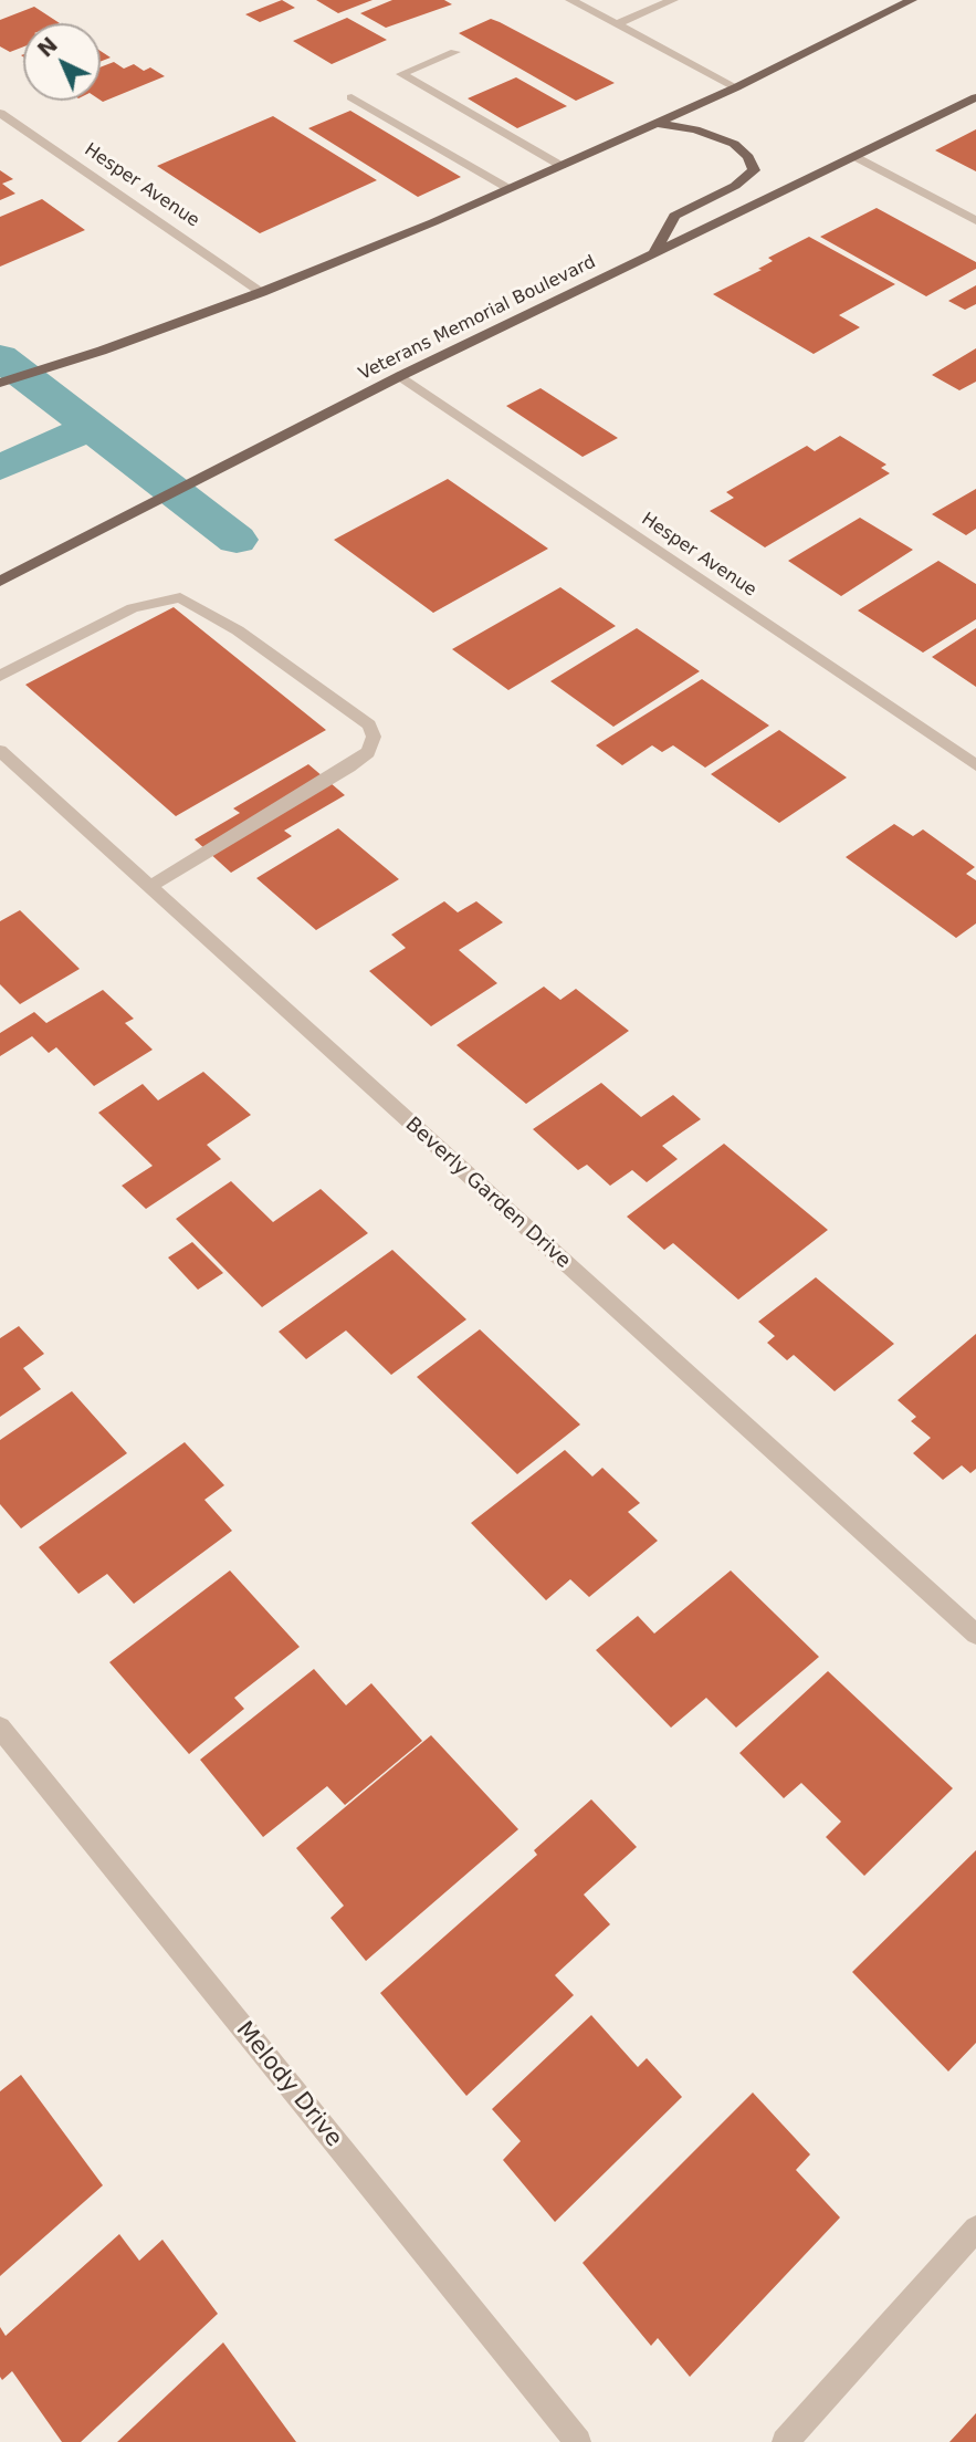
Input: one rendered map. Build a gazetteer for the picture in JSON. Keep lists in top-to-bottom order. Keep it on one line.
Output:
{"streets":{"main road":["Veterans Memorial Boulevard"],"street":["Hesper Avenue","Beverly Garden Drive","Melody Drive"]},"crossings":[["Hesper Avenue","Veterans Memorial Boulevard"]],"north":"top left"}
